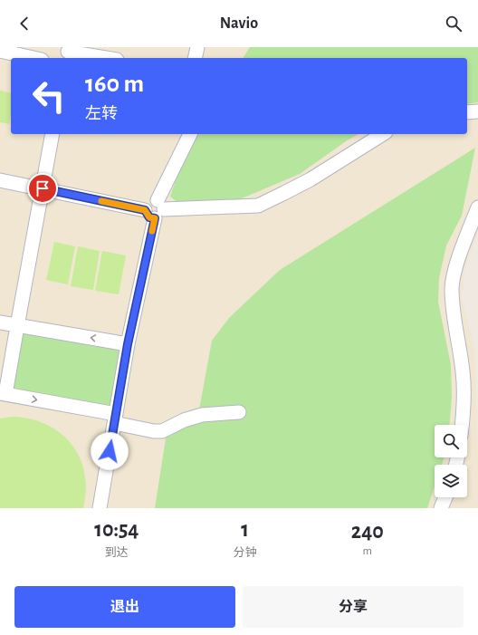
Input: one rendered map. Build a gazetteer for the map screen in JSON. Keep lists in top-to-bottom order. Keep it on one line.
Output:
{"page":{"header":"Navio","turn":["160 m","左转"],"eta":["10:54","到达","1","分钟","240","m"],"buttons":["退出","分享"]}}
